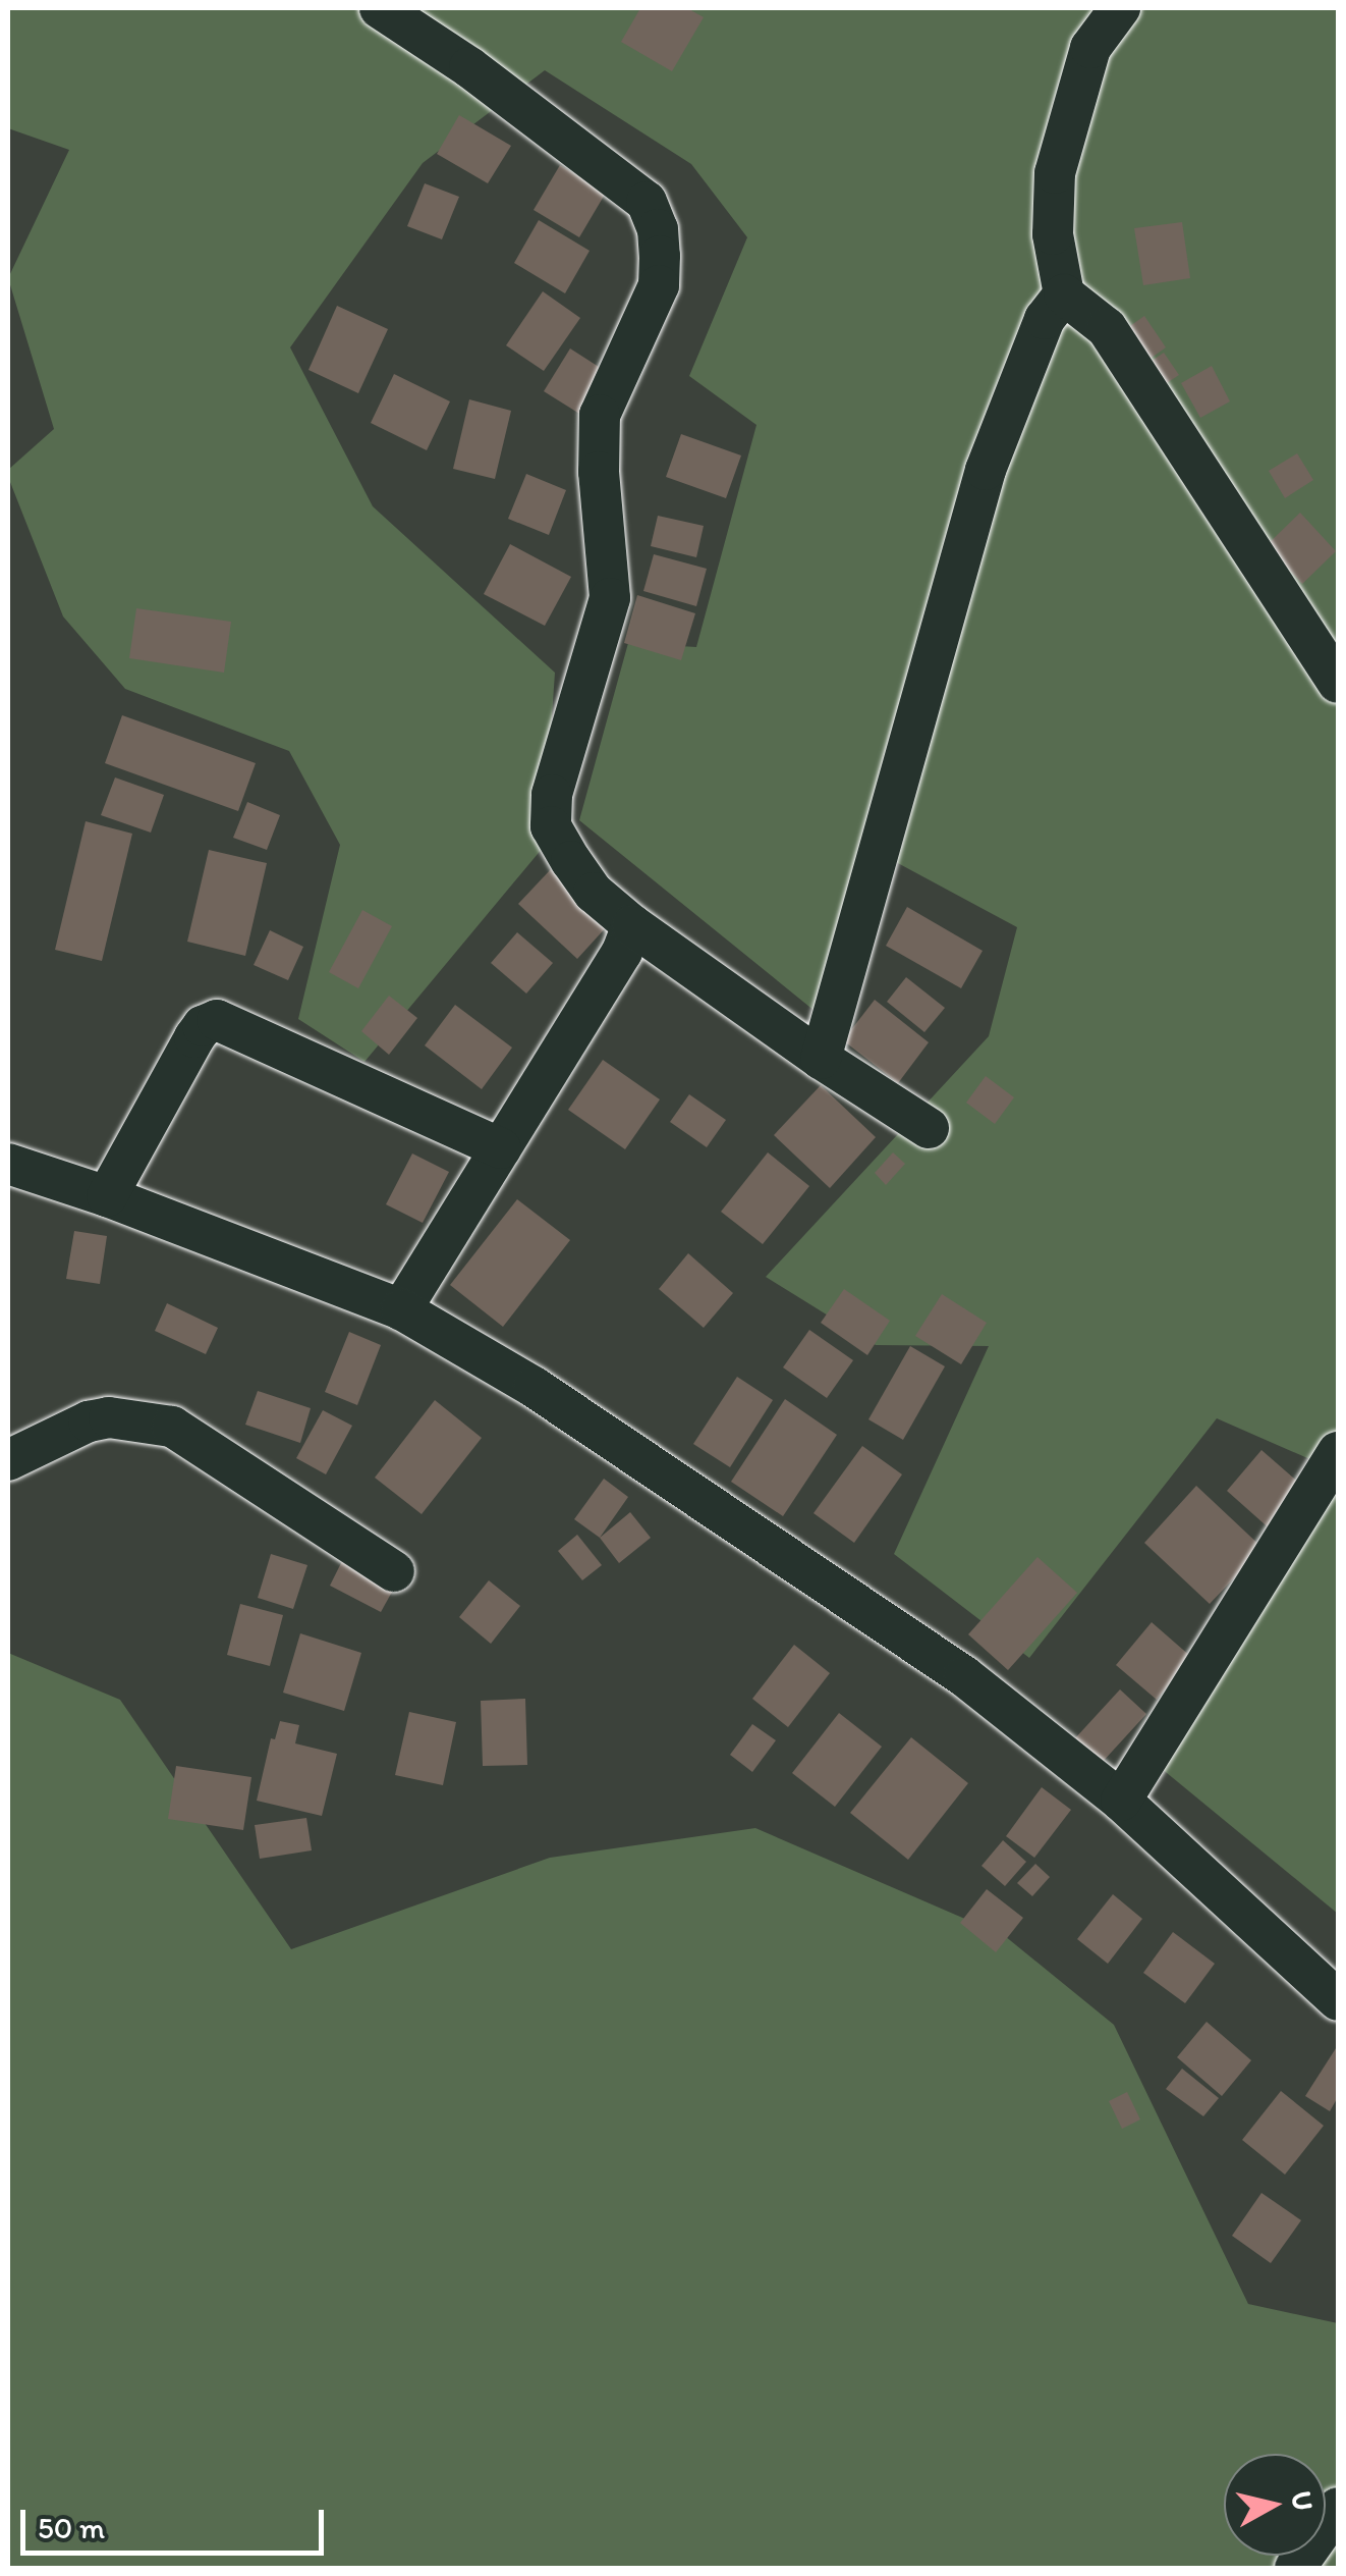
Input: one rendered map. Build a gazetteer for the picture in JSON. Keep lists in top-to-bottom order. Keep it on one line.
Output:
{"scale_bar":"50 m","north":"right"}
